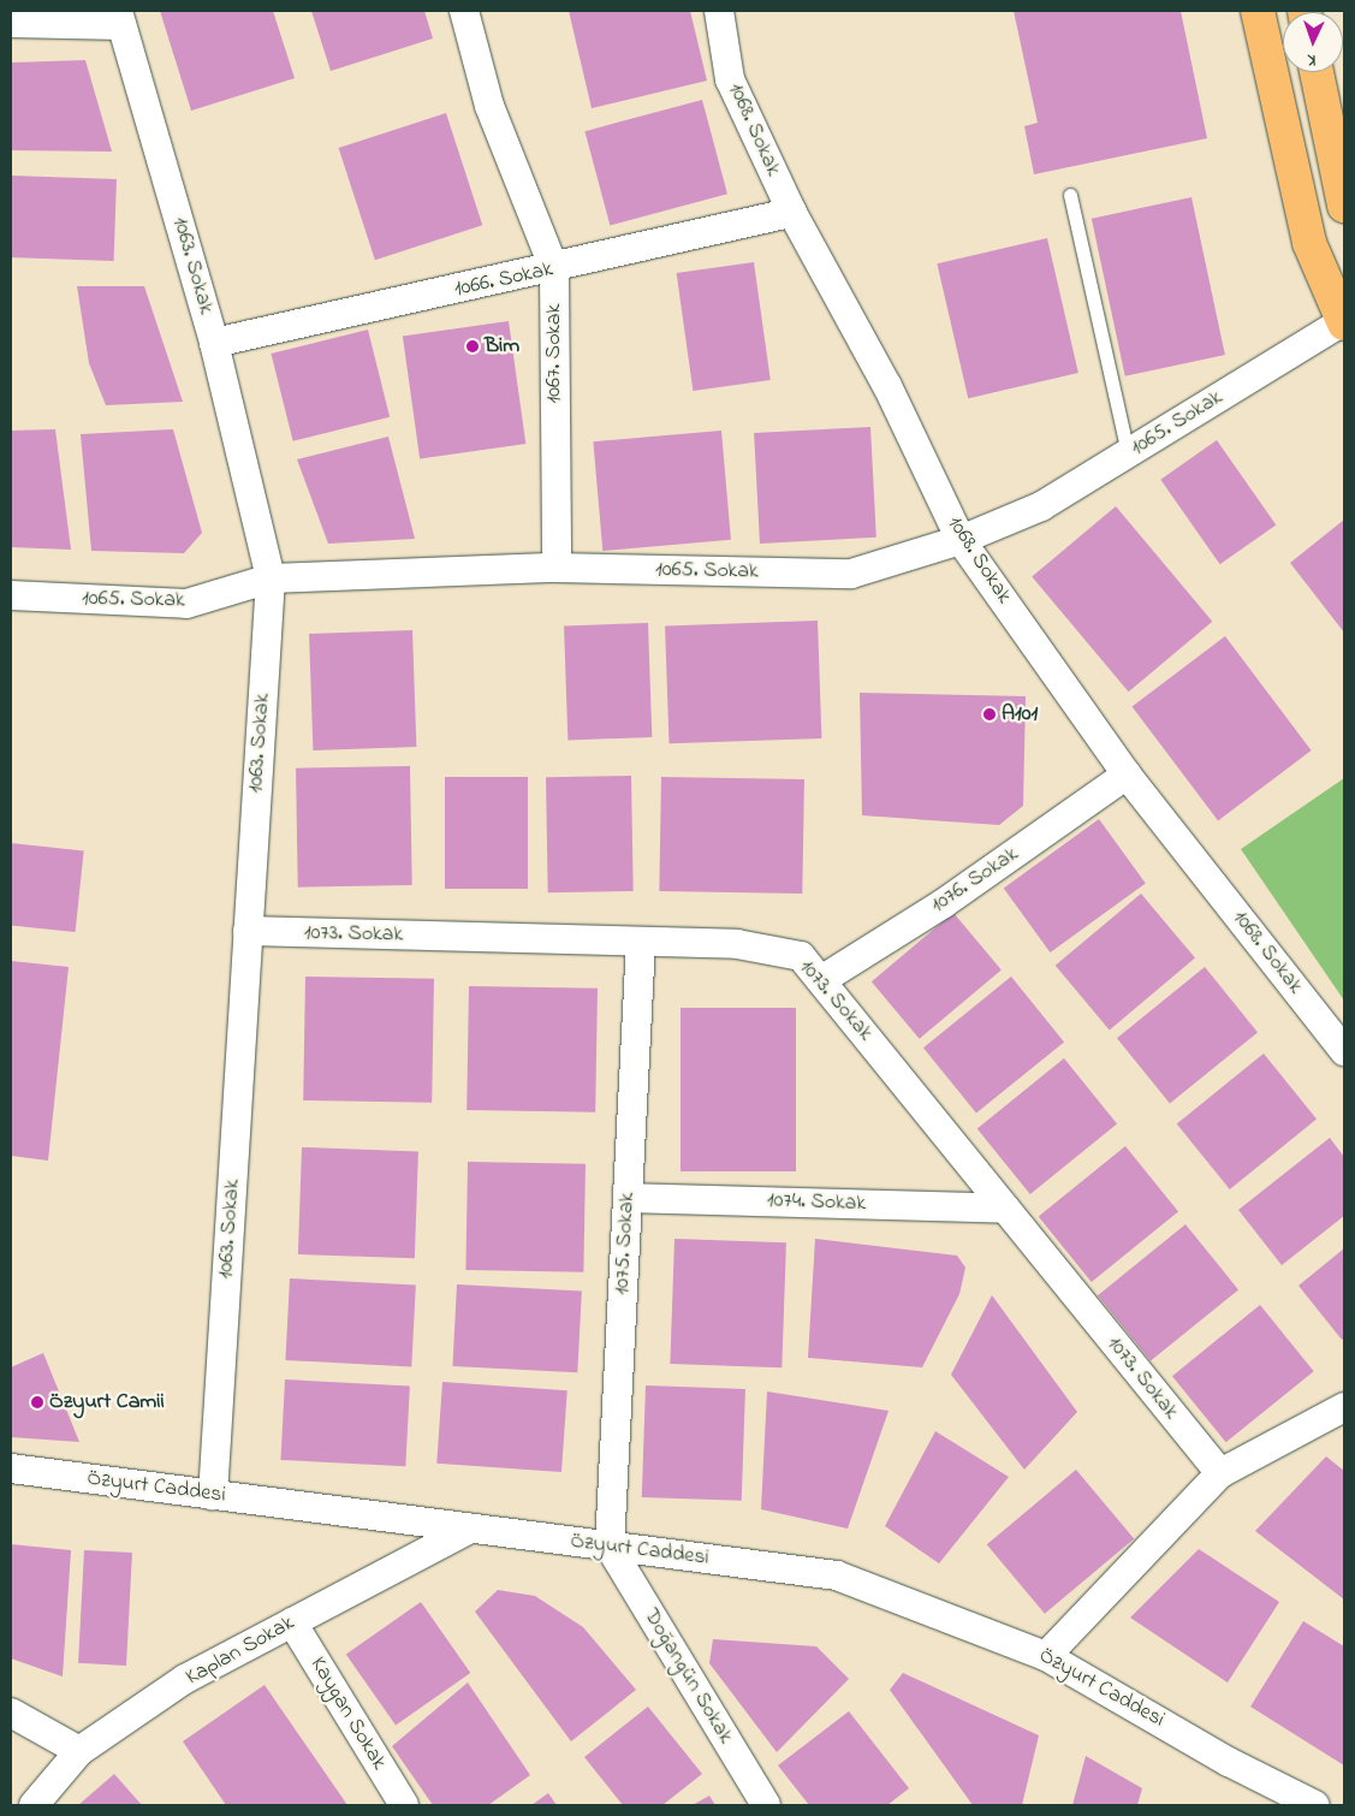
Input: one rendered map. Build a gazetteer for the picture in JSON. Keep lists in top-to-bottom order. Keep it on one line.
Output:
{"streets":{"street":["1068. Sokak","1063. Sokak","1066. Sokak","1067. Sokak","1065. Sokak","1076. Sokak","1073. Sokak","1074. Sokak","1075. Sokak","Özyurt Caddesi","Kaplan Sokak","Doğangün Sokak","Kaygan Sokak"]},"crossings":[["1068. Sokak","1066. Sokak"],["1068. Sokak","1065. Sokak"],["1068. Sokak","1076. Sokak"],["1063. Sokak","1066. Sokak"],["1063. Sokak","1065. Sokak"],["1063. Sokak","1073. Sokak"],["1063. Sokak","Özyurt Caddesi"],["1066. Sokak","1067. Sokak"],["1067. Sokak","1065. Sokak"],["1076. Sokak","1073. Sokak"],["1073. Sokak","1074. Sokak"],["1073. Sokak","1075. Sokak"],["1074. Sokak","1075. Sokak"],["1075. Sokak","Özyurt Caddesi"],["1075. Sokak","Doğangün Sokak"],["Özyurt Caddesi","Kaplan Sokak"],["Özyurt Caddesi","Doğangün Sokak"],["Kaplan Sokak","Kaygan Sokak"]],"places":["Bim","A101","Özyurt Camii"],"north":"bottom"}
